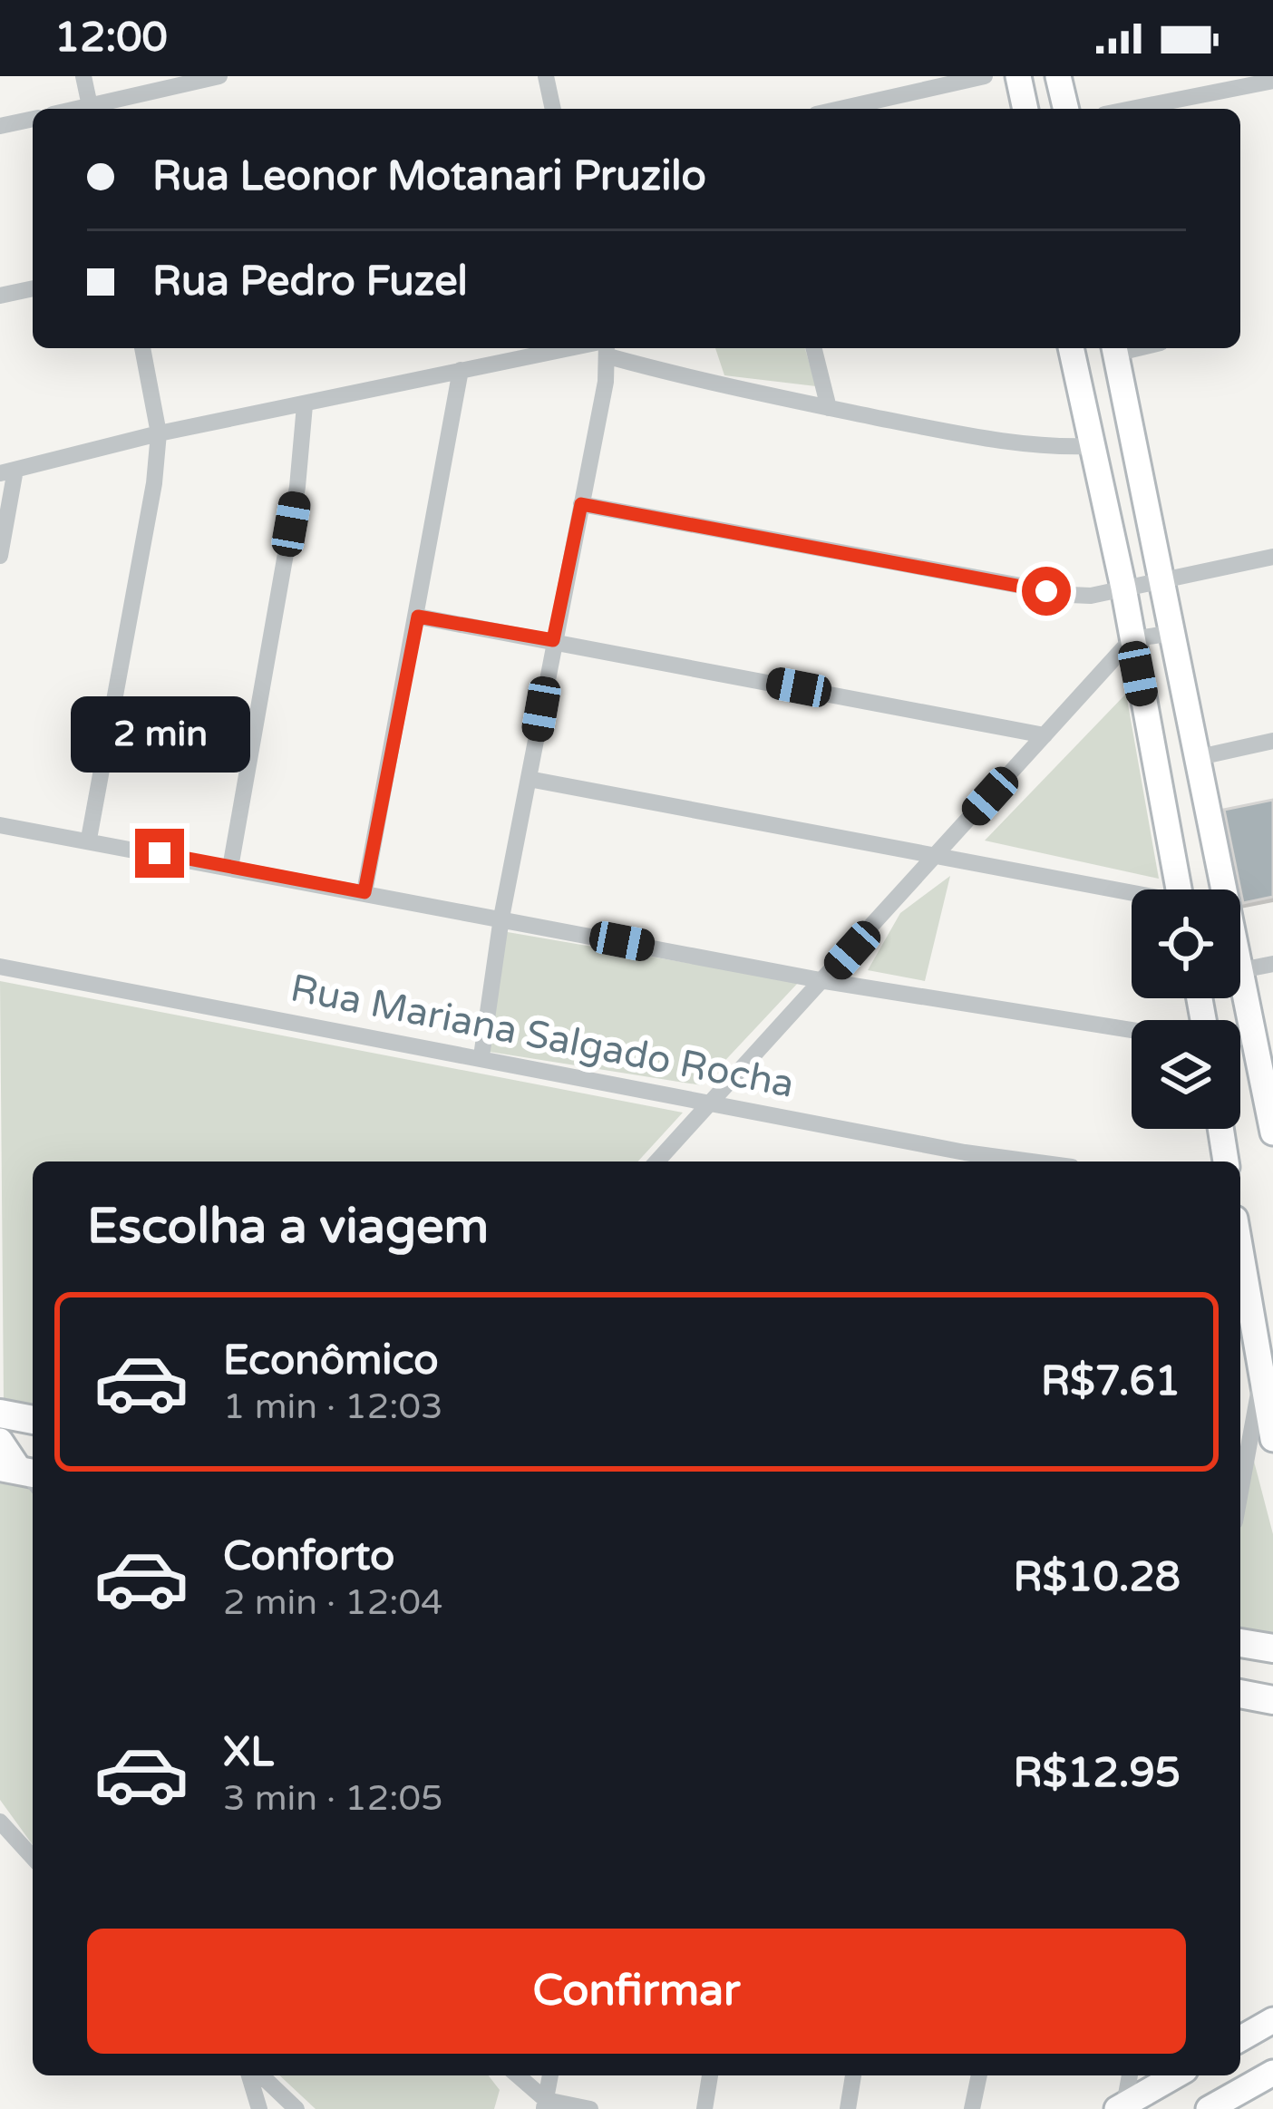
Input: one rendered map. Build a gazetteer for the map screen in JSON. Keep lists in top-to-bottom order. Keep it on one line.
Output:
{"streets":{"street":["Rua Mariana Salgado Rocha"]},"page":{"status":"12:00","banner":["Rua Leonor Motanari Pruzilo","Rua Pedro Fuzel"],"bubble":"2 min","heading":"Escolha a viagem","list":[{"name":"Econômico","note":"1 min · 12:03","value":"R$7.61"},{"name":"Conforto","note":"2 min · 12:04","value":"R$10.28"},{"name":"XL","note":"3 min · 12:05","value":"R$12.95"}],"buttons":"Confirmar"}}
